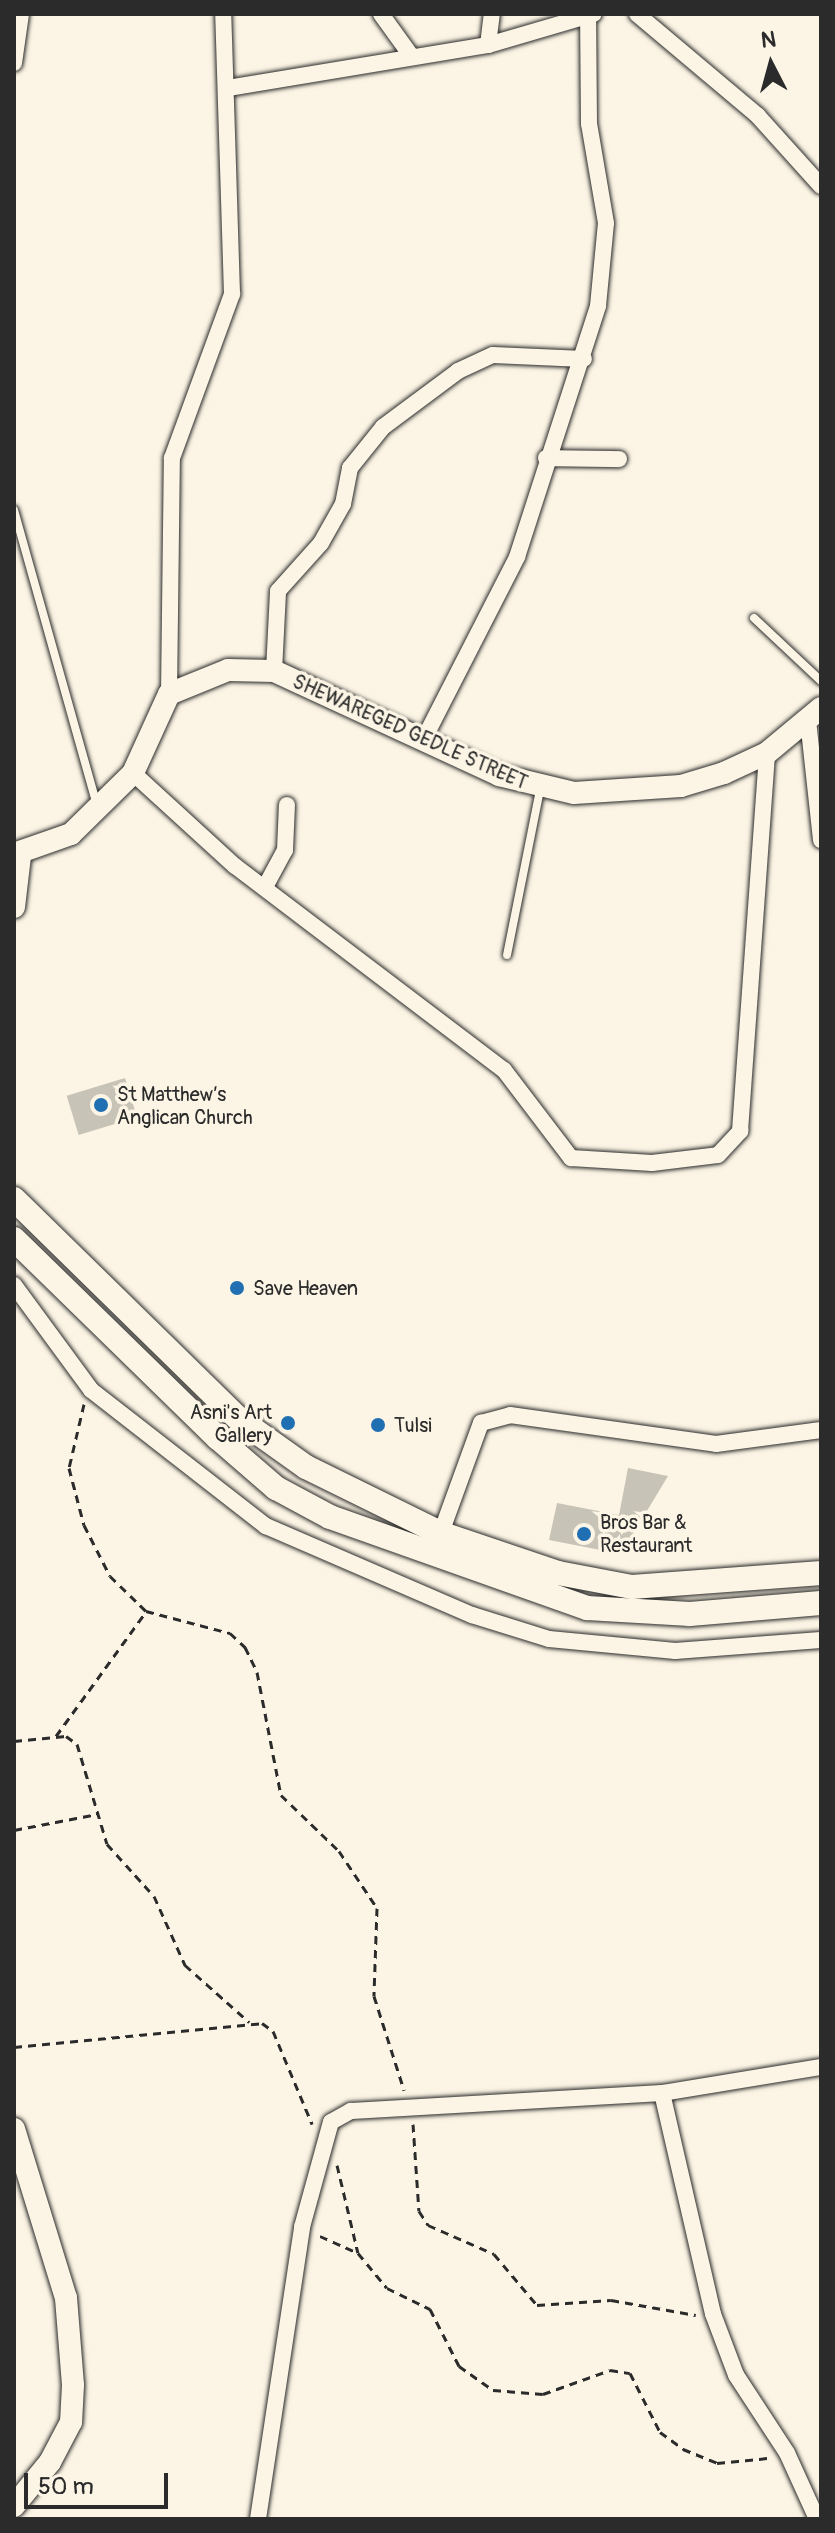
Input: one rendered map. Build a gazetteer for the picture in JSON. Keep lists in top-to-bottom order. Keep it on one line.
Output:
{"streets":{"street":["SHEWAREGED GEDLE STREET"]},"places":["St Matthew’s Anglican Church","Save Heaven","Asni's Art Gallery","Tulsi","Bros Bar & Restaurant"],"scale_bar":"50 m","north":"top"}
